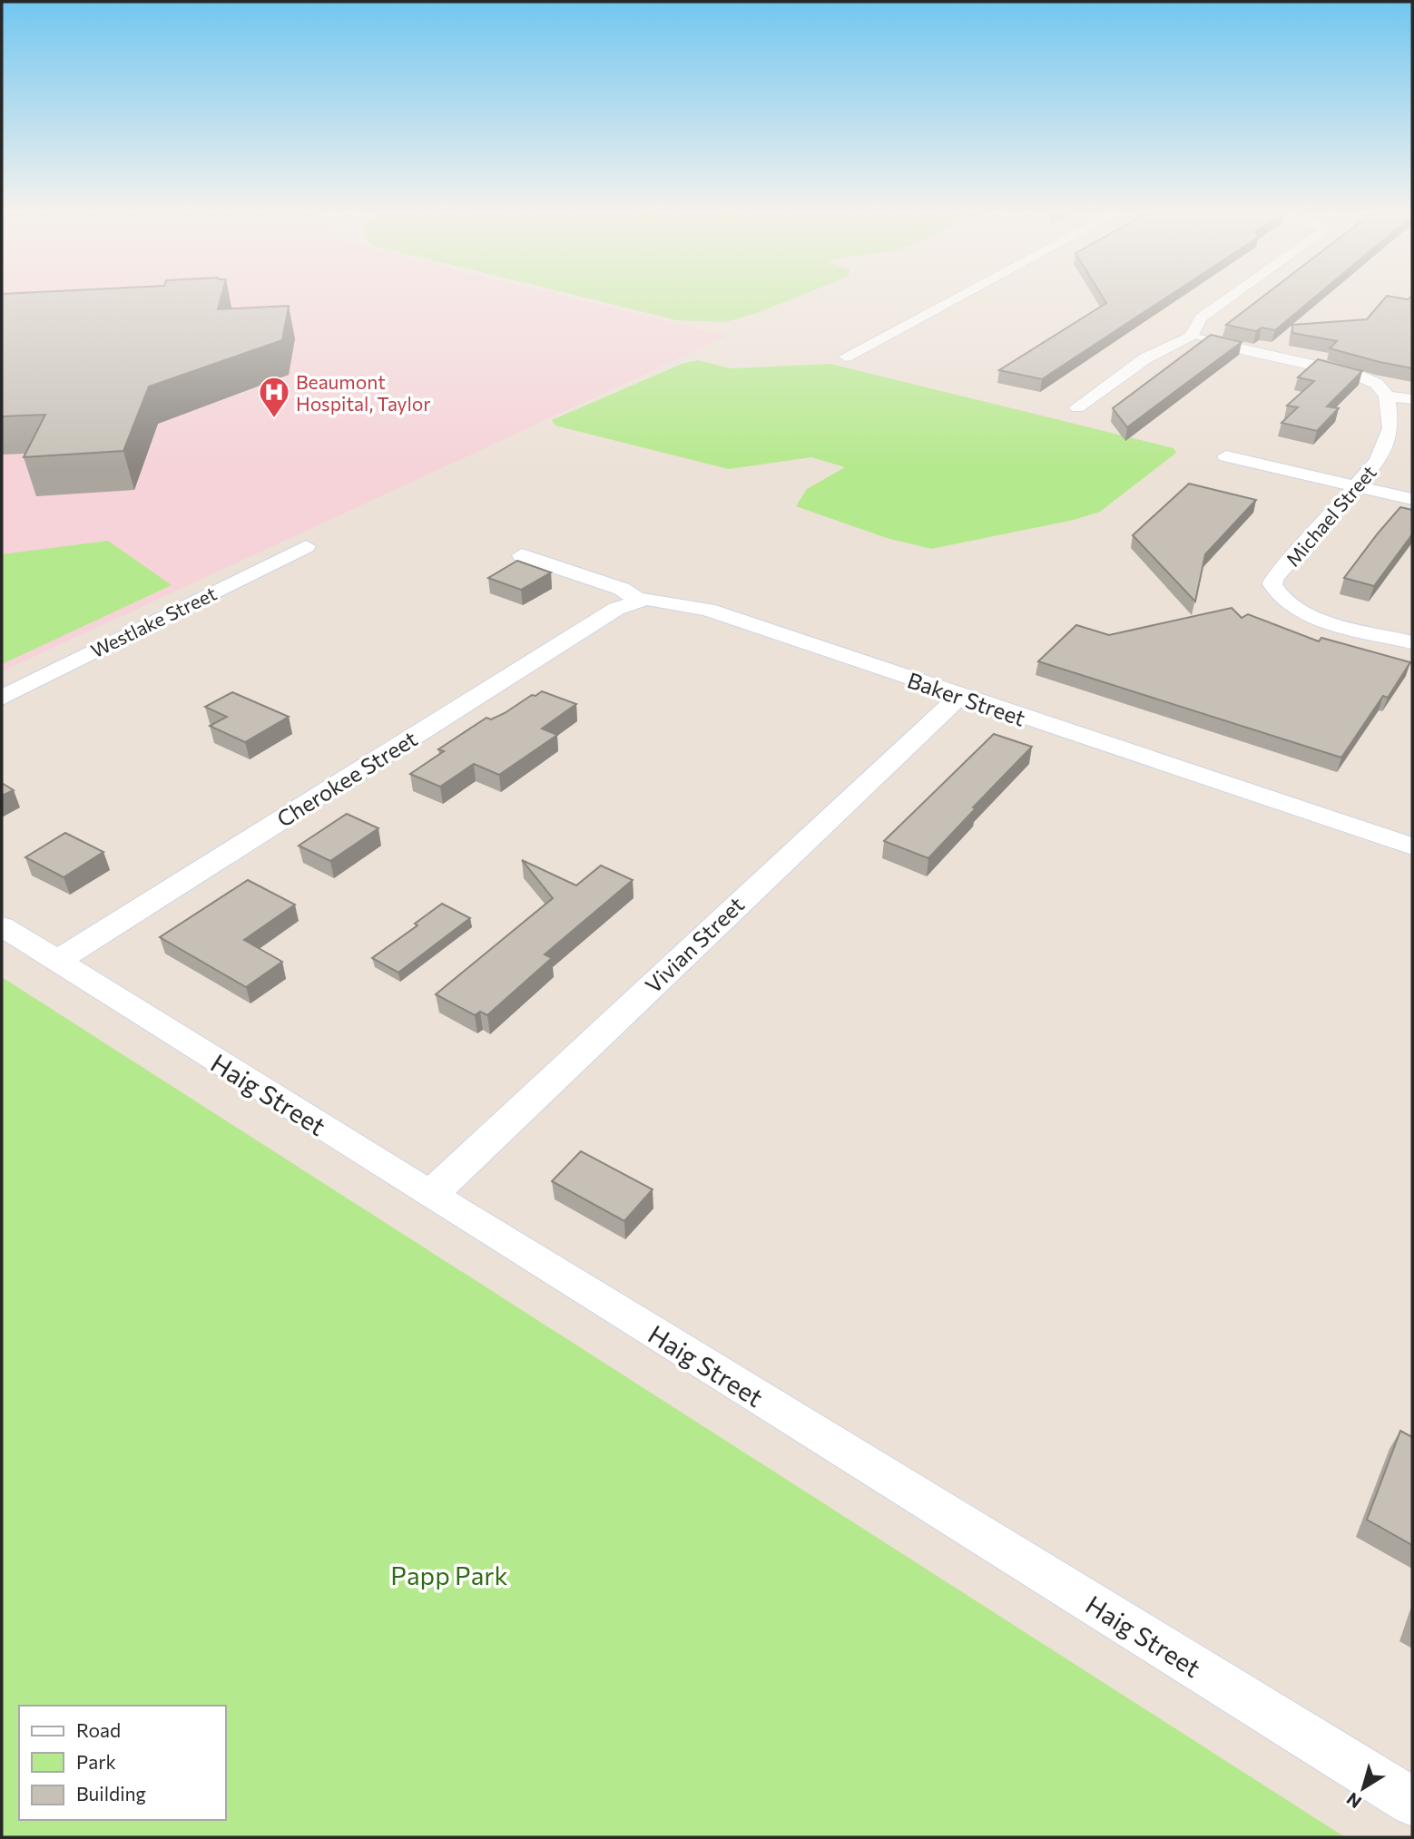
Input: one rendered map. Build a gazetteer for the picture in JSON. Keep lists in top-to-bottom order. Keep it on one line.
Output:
{"streets":{"street":["Michael Street","Westlake Street","Baker Street","Cherokee Street","Vivian Street","Haig Street"]},"crossings":[["Baker Street","Cherokee Street"],["Baker Street","Vivian Street"],["Cherokee Street","Haig Street"],["Vivian Street","Haig Street"]],"parks":["Papp Park"],"places":{"hospital":["Beaumont Hospital, Taylor"]},"legend":["Road","Park","Building"],"north":"bottom left"}
